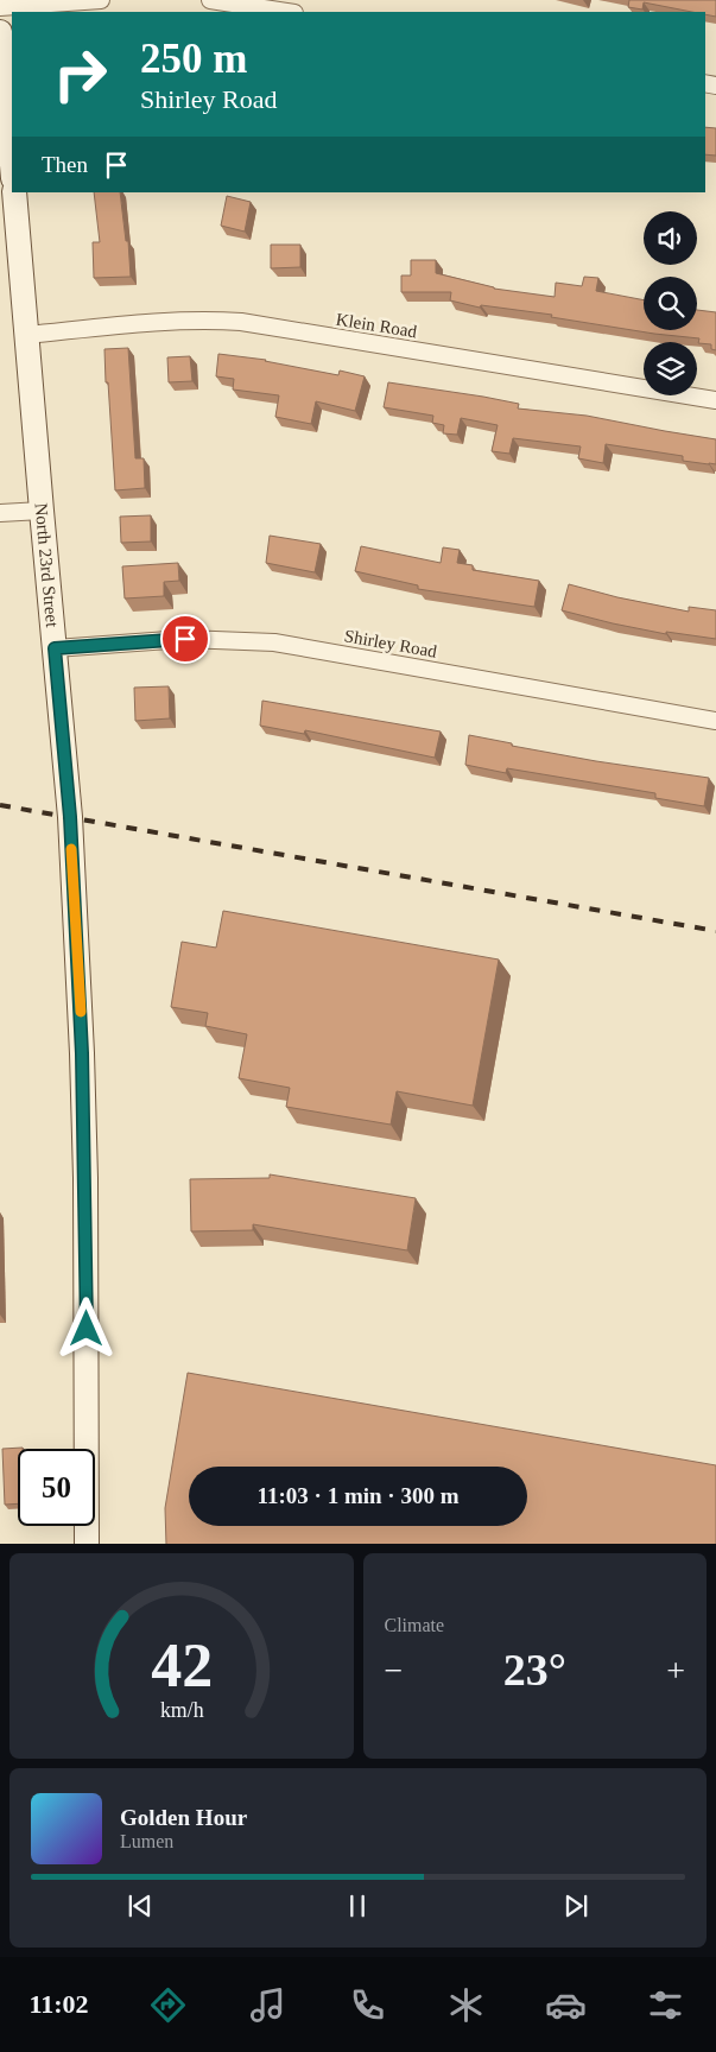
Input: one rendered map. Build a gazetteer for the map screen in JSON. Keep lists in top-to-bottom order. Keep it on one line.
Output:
{"streets":{"main road":["North 23rd Street"],"street":["Klein Road","Shirley Road"]},"crossings":[["Klein Road","North 23rd Street"],["North 23rd Street","Shirley Road"]],"page":{"turn":["250 m","Shirley Road"],"then":"Then","limit":"50","trip":"11:03 · 1 min · 300 m","tile":"Climate","heat":["−","23°","+"],"song":["Golden Hour","Lumen"],"tabs":"11:02","gauge":["42","km/h"]}}
